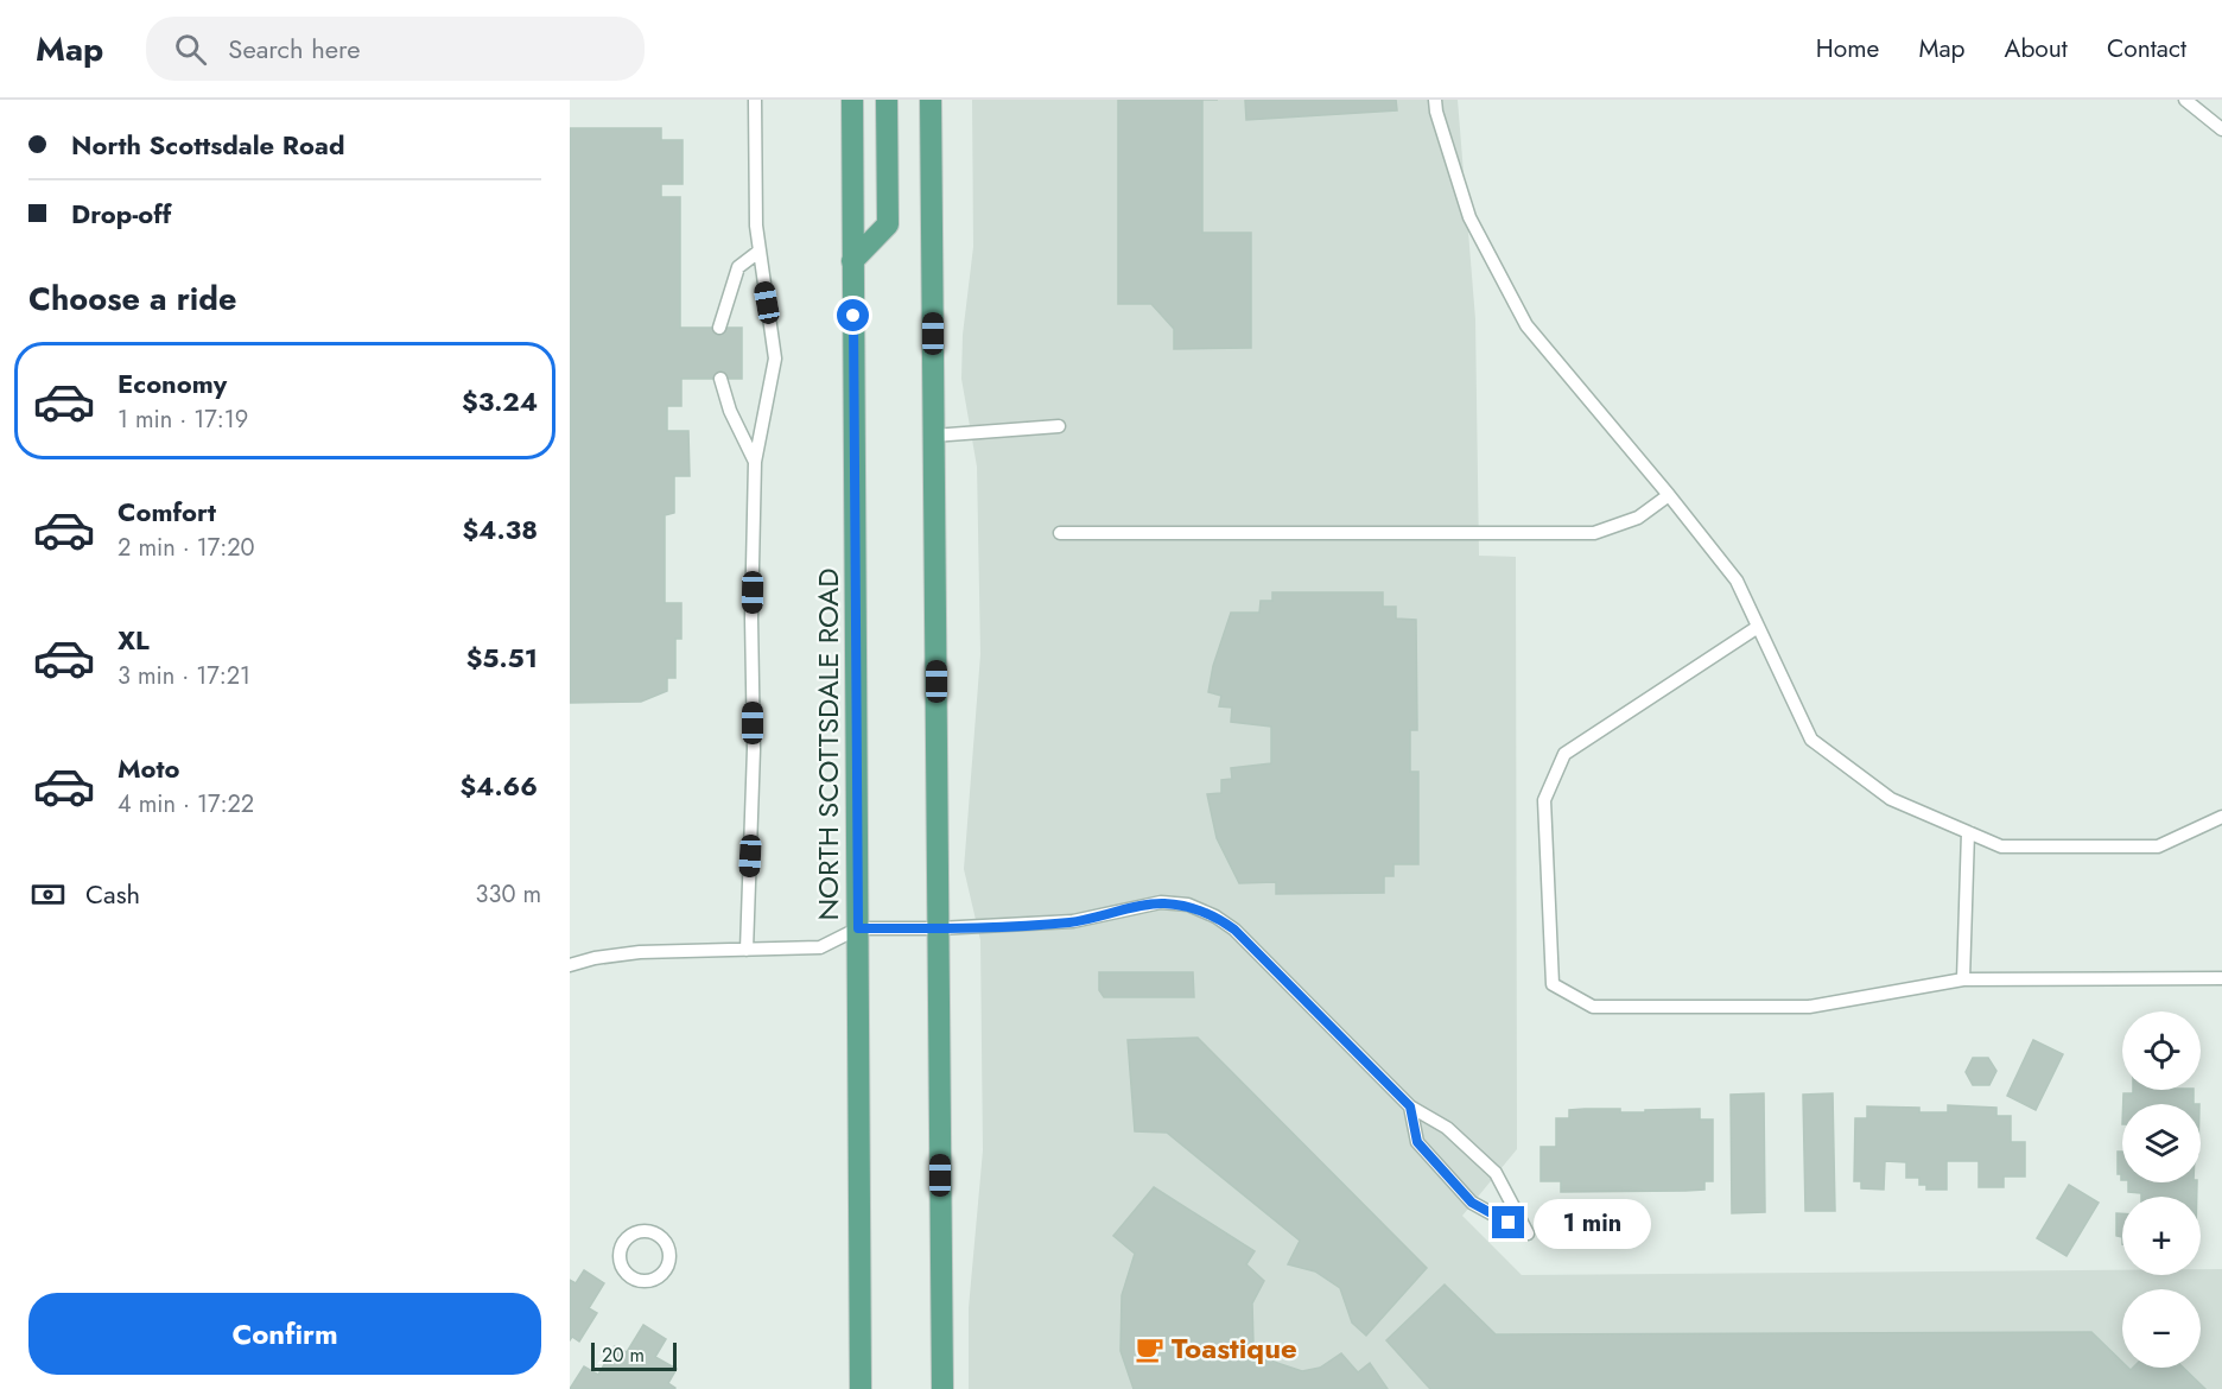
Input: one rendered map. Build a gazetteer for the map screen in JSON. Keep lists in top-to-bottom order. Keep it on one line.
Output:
{"streets":{"main road":["NORTH SCOTTSDALE ROAD"]},"places":{"cafe":["Toastique"]},"scale_bar":"20 m","page":{"header":"Map","search":"Search here","nav":["Home","Map","About","Contact"],"banner":["North Scottsdale Road","Drop-off"],"heading":"Choose a ride","list":[{"name":"Economy","note":"1 min · 17:19","value":"$3.24"},{"name":"Comfort","note":"2 min · 17:20","value":"$4.38"},{"name":"XL","note":"3 min · 17:21","value":"$5.51"},{"name":"Moto","note":"4 min · 17:22","value":"$4.66"}],"pay":["Cash","330 m"],"map_buttons":["+","−"],"bubble":"1 min","buttons":"Confirm","scale":"20 m"}}
